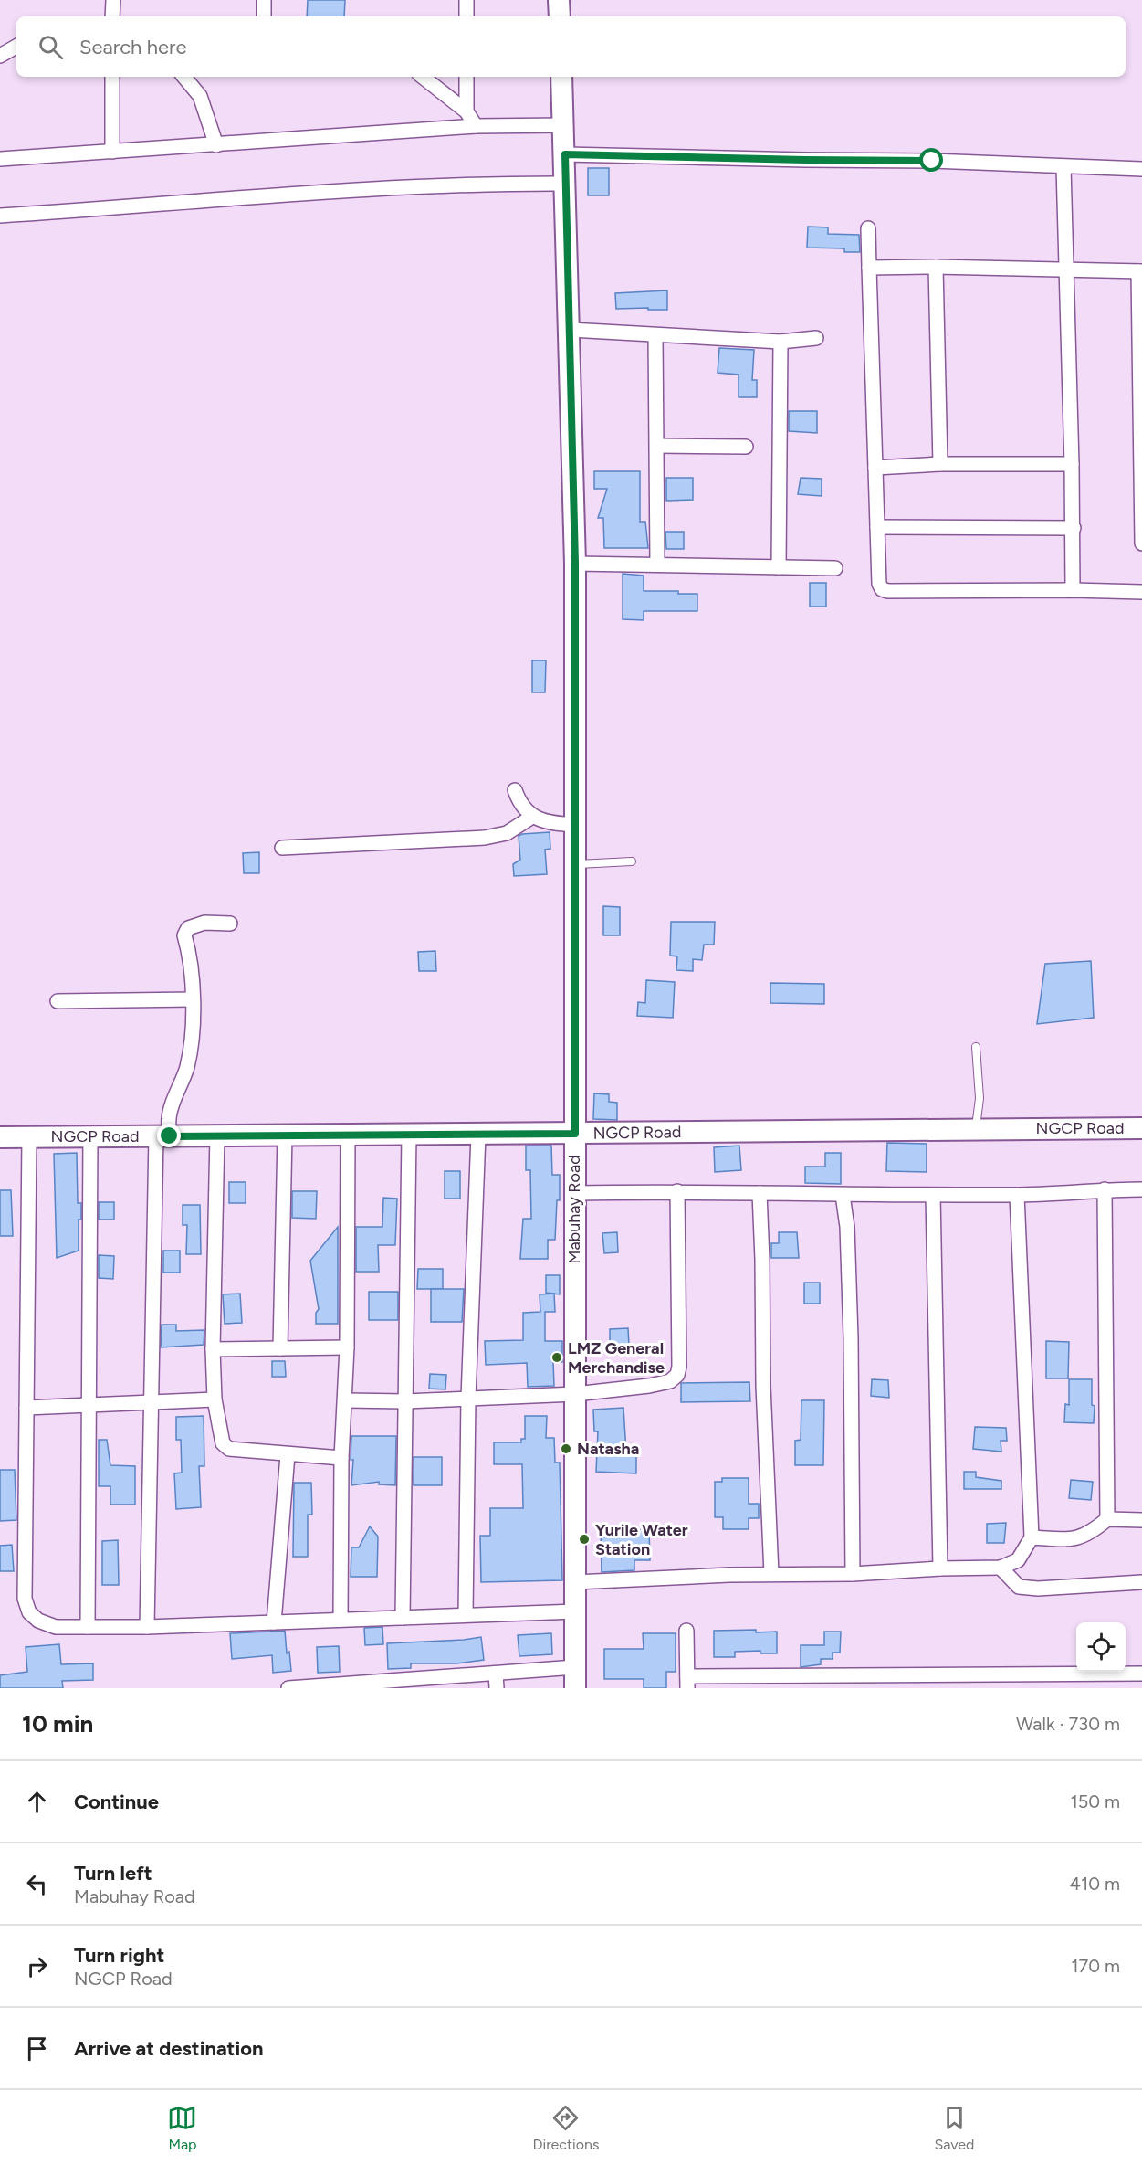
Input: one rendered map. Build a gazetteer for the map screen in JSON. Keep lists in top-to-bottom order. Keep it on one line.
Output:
{"streets":{"street":["NGCP Road","Mabuhay Road"]},"crossings":[["NGCP Road","Mabuhay Road"]],"places":["LMZ General Merchandise","Natasha","Yurile Water Station"],"page":{"search":"Search here","heading":["10 min","Walk · 730 m"],"list":[["Continue","150 m"],["Turn left","Mabuhay Road","410 m"],["Turn right","NGCP Road","170 m"],"Arrive at destination"],"nav":["Map","Directions","Saved"]}}
